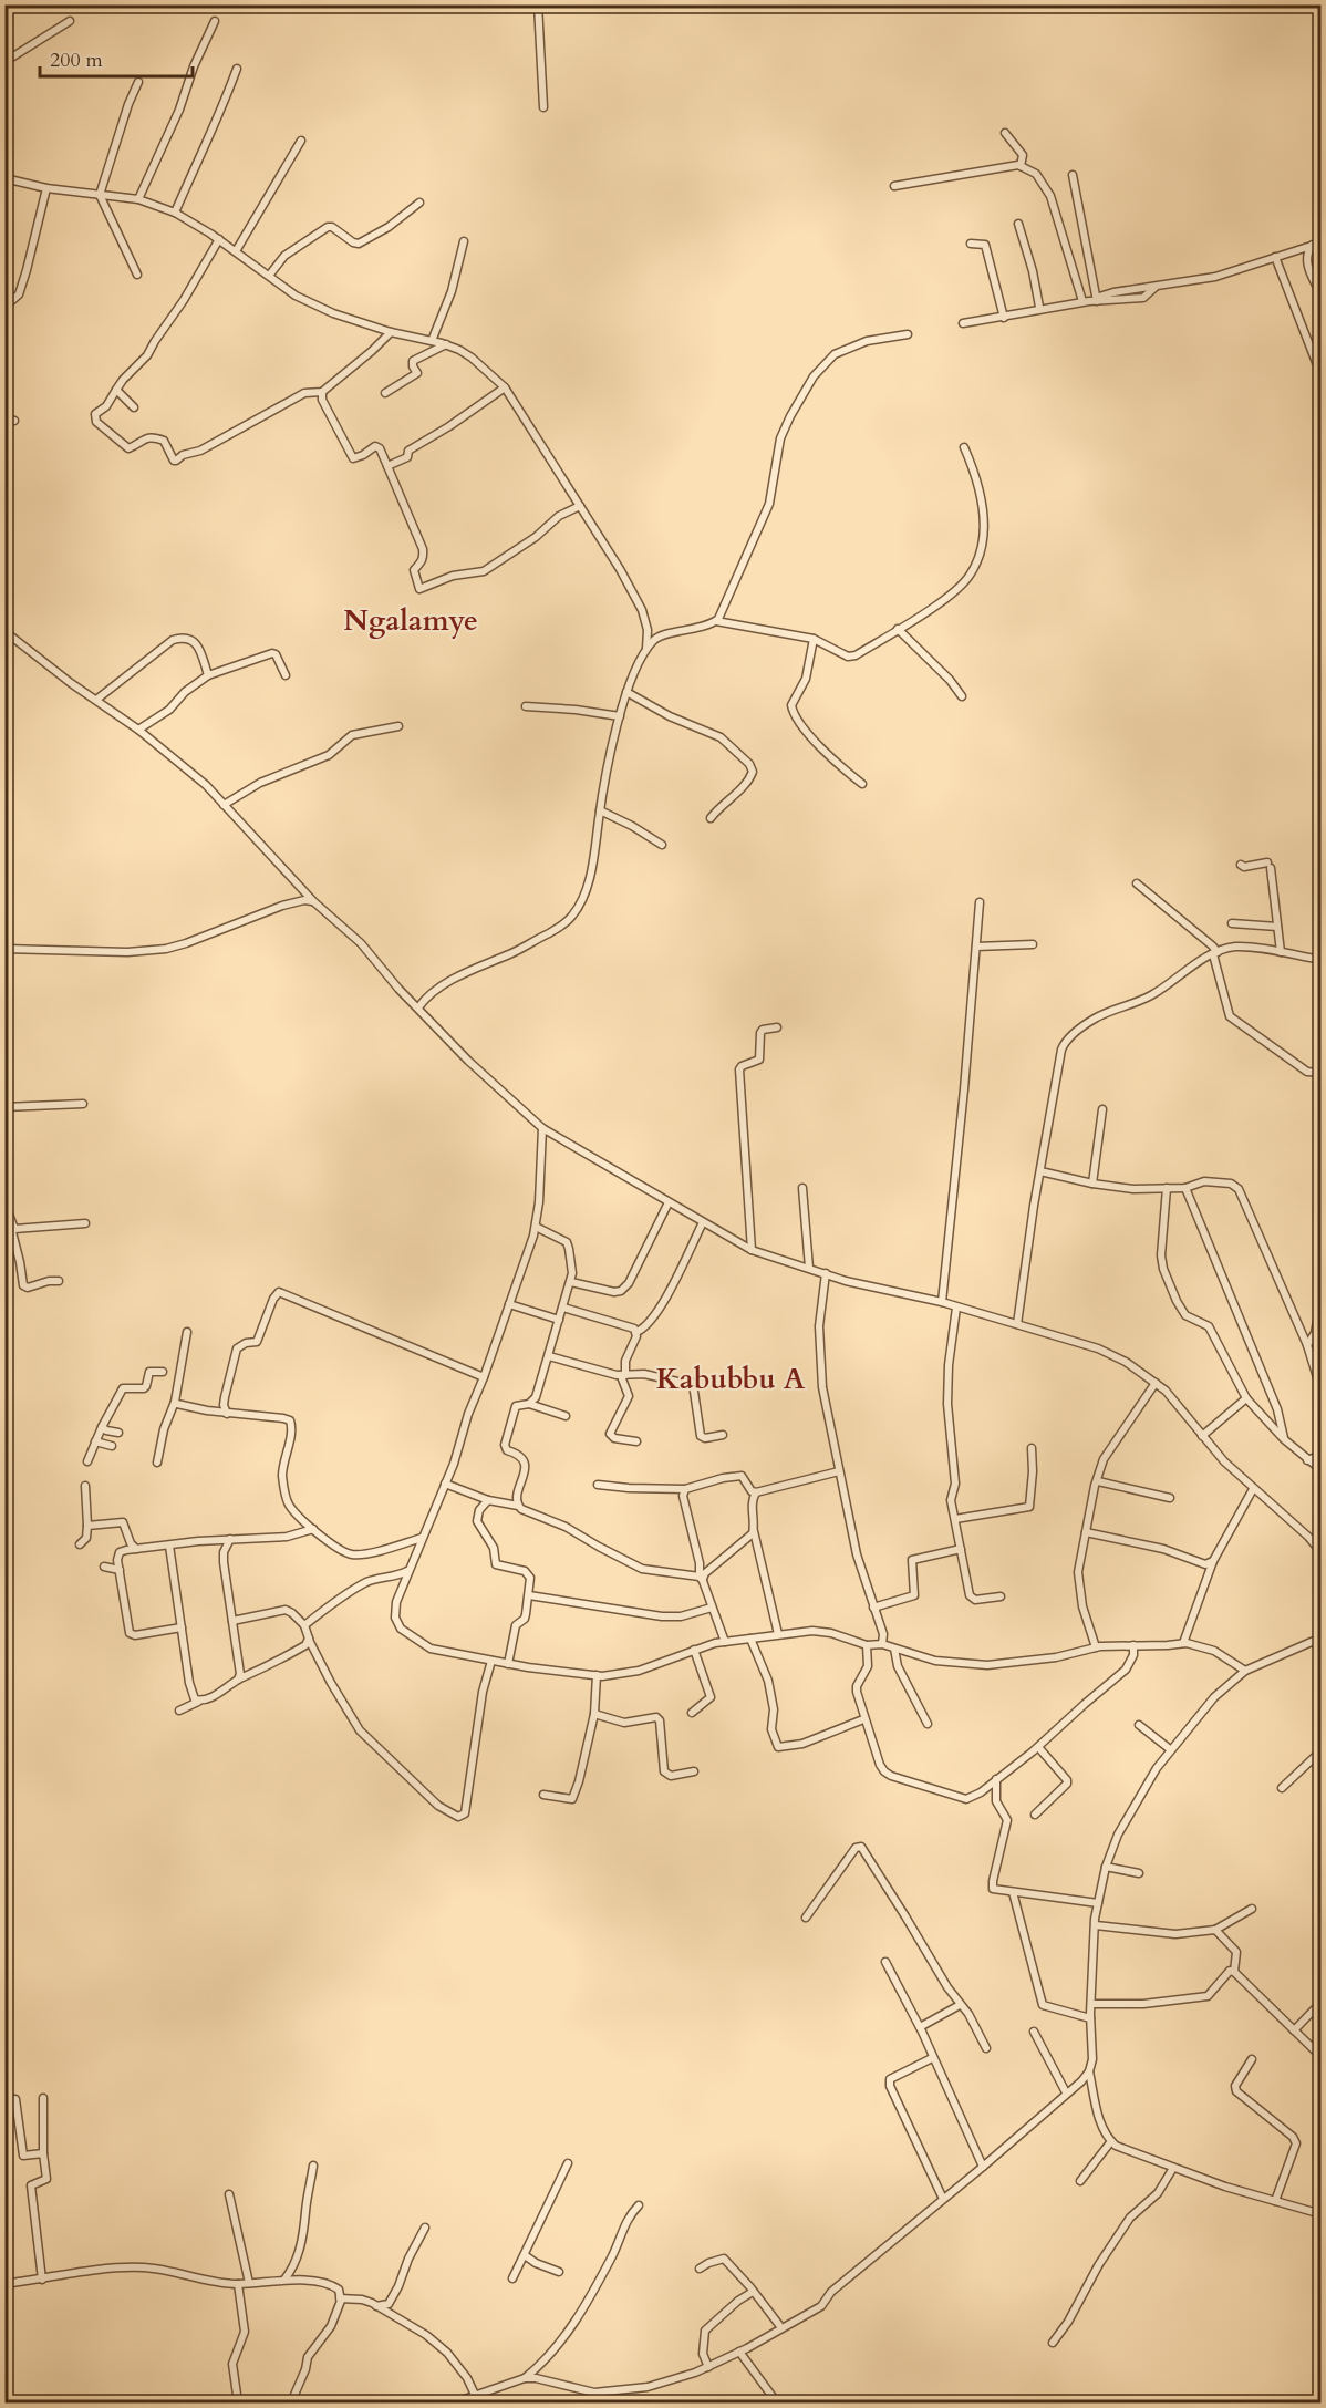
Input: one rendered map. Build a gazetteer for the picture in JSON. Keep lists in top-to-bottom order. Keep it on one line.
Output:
{"districts":["Ngalamye","Kabubbu A"],"scale_bar":"200 m"}
